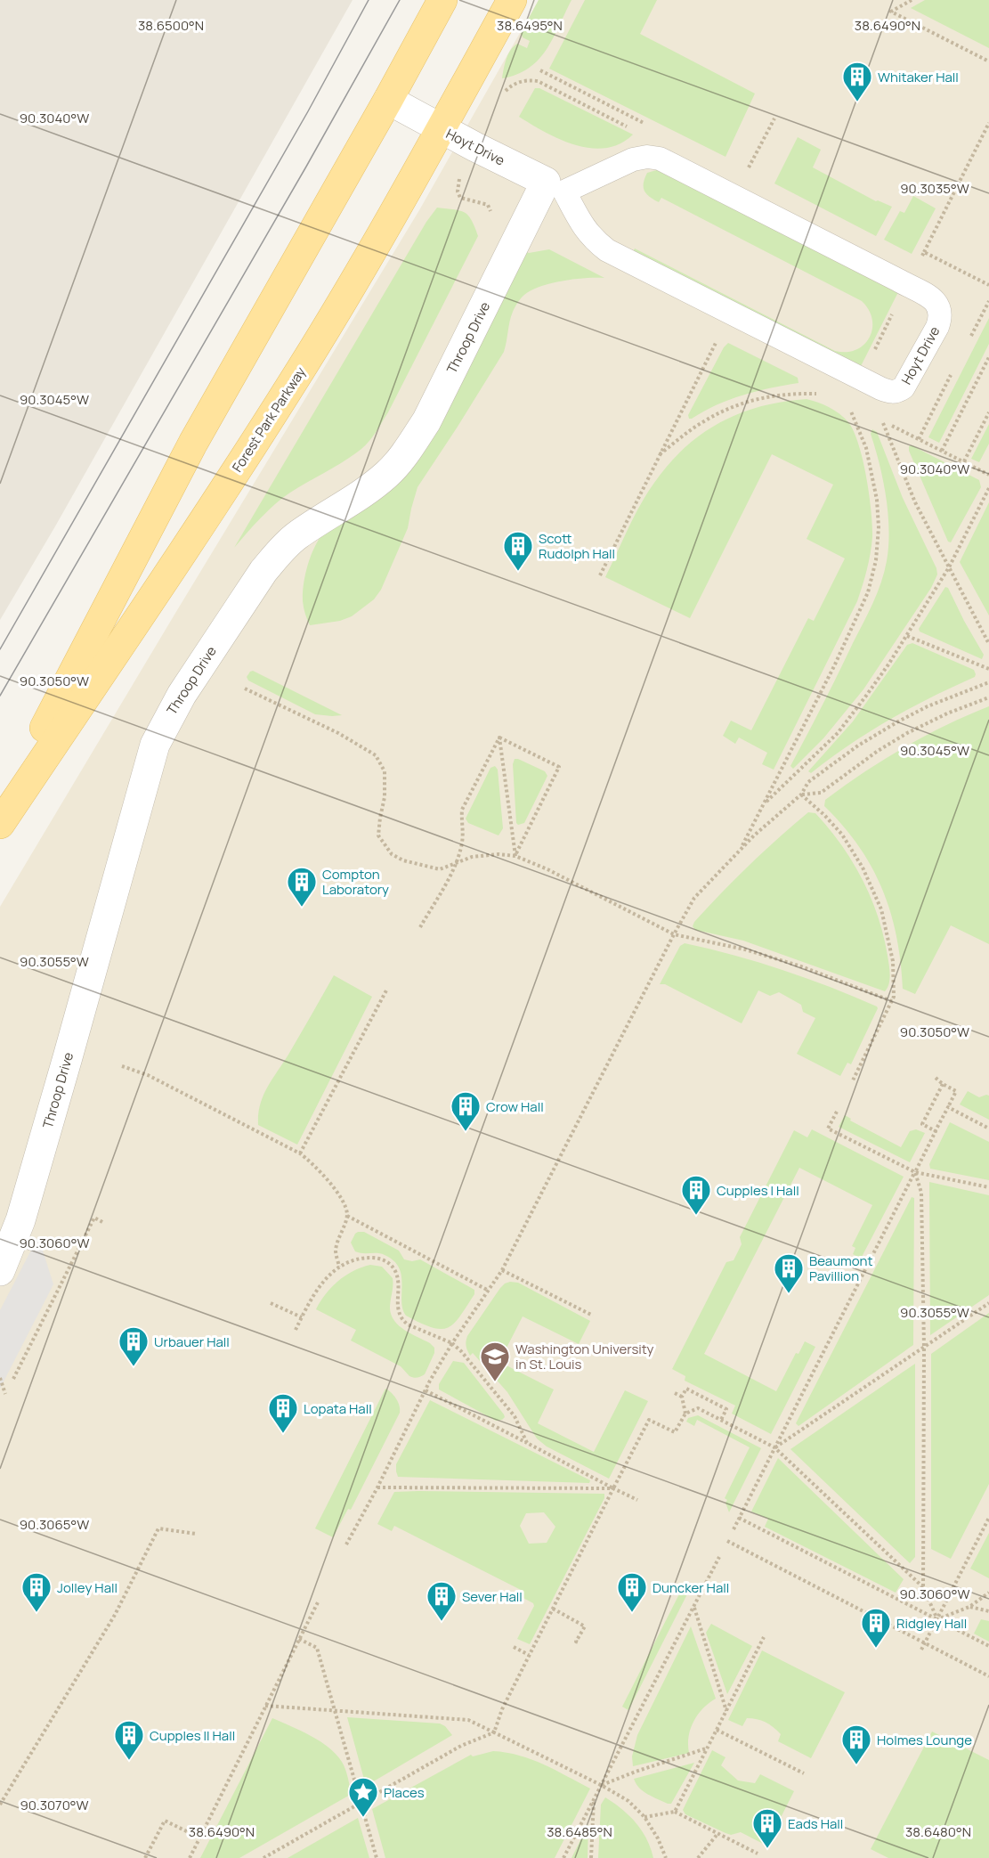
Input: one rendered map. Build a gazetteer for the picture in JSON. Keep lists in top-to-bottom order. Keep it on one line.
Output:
{"streets":{"main road":["Forest Park Parkway"],"street":["Hoyt Drive","Throop Drive"]},"crossings":[["Hoyt Drive","Throop Drive"],["Hoyt Drive","Forest Park Parkway"]],"places":{"building":["Whitaker Hall","Scott Rudolph Hall","Compton Laboratory","Crow Hall","Cupples I Hall","Beaumont Pavillion","Urbauer Hall","Lopata Hall","Jolley Hall","Duncker Hall","Sever Hall","Ridgley Hall","Cupples II Hall","Holmes Lounge","Eads Hall"],"school or university":["Washington University in St. Louis"],"place":["Places"]},"coordinates":["38.6500°N","38.6495°N","38.6490°N","90.3040°W","90.3035°W","90.3045°W","90.3050°W","90.3055°W","90.3060°W","90.3065°W","90.3070°W","38.6485°N","38.6480°N"]}
